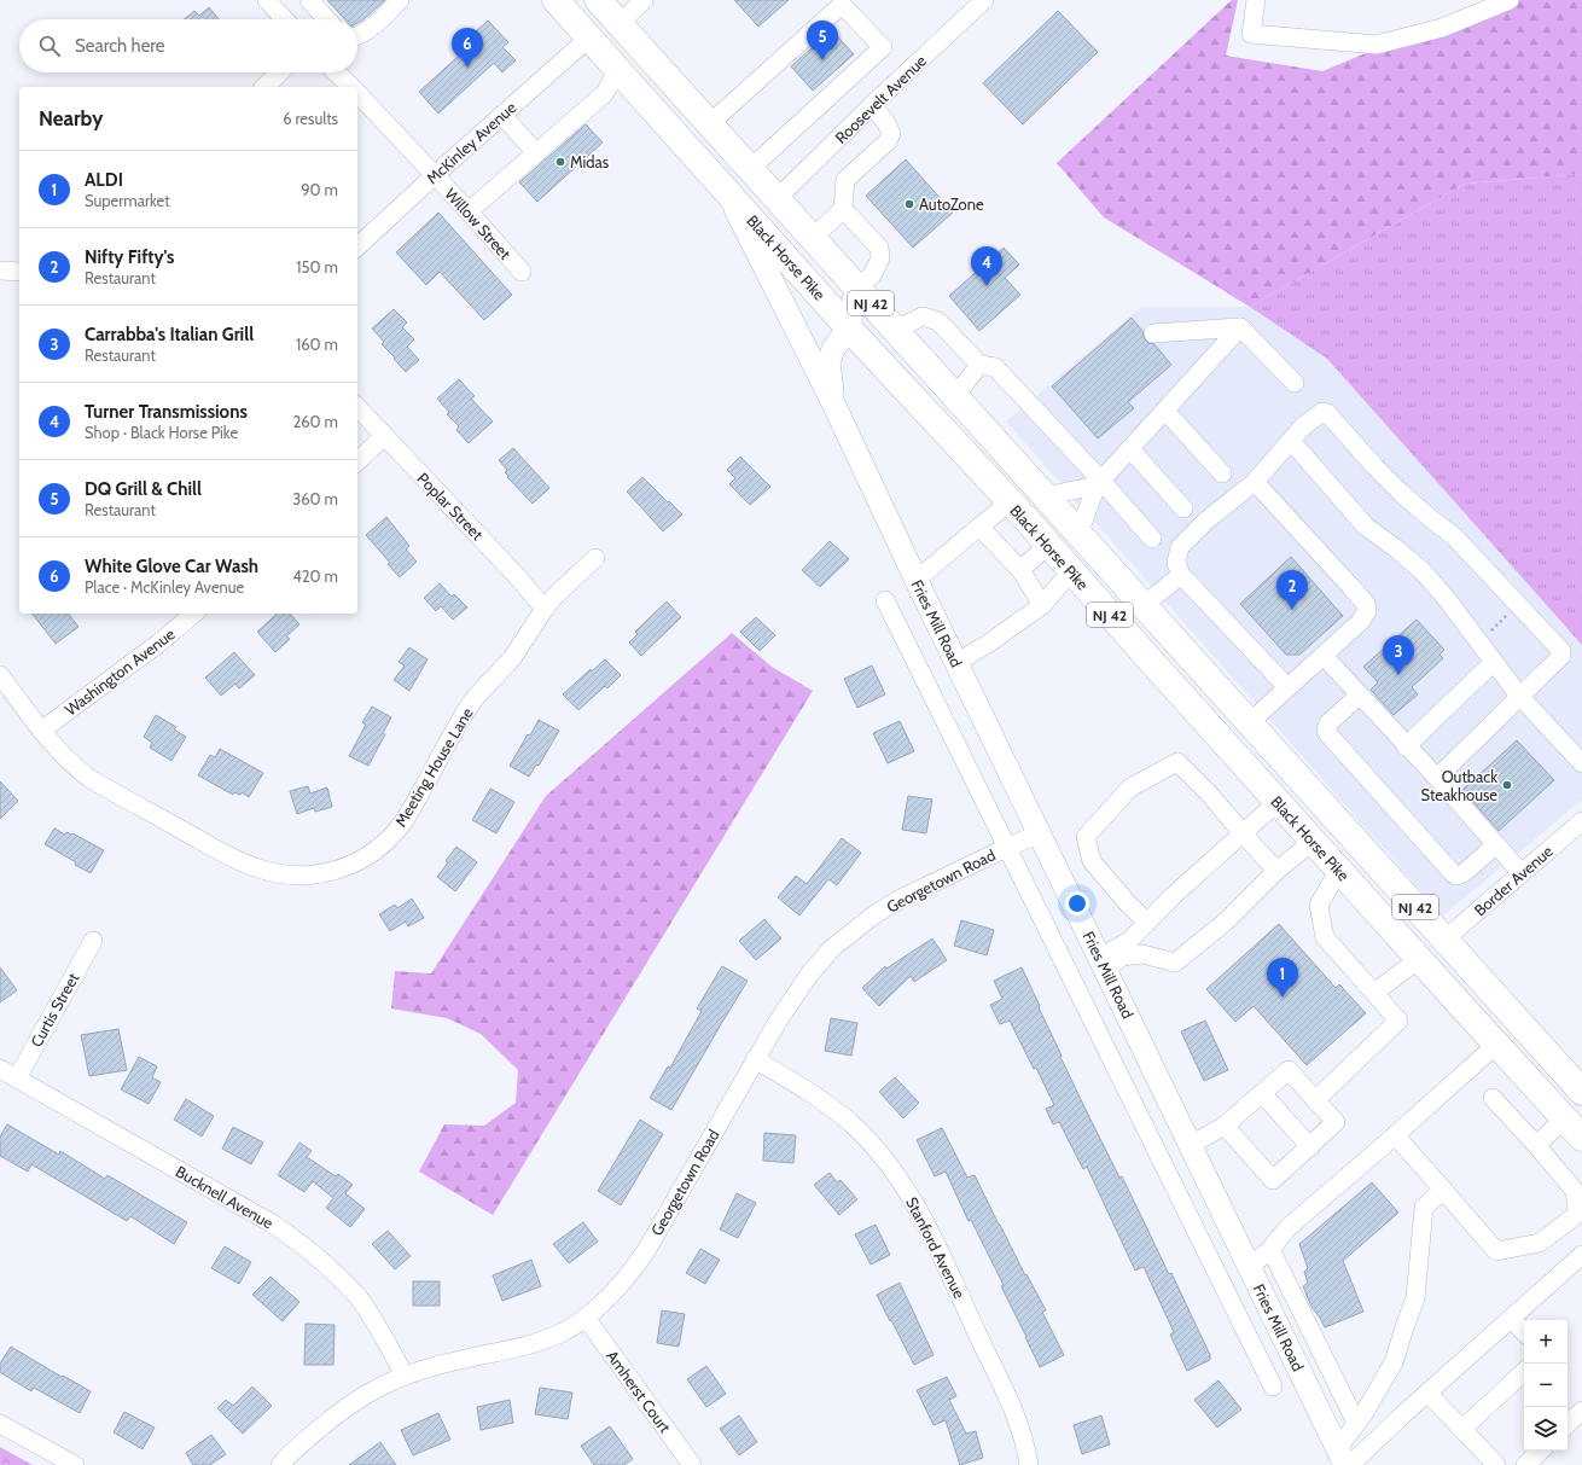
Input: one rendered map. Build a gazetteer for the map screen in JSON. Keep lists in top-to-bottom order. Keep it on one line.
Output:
{"streets":{"highway":["Black Horse Pike","NJ 42"],"main road":["Fries Mill Road"],"street":["Roosevelt Avenue","McKinley Avenue","Willow Street","Poplar Street","Washington Avenue","Meeting House Lane","Georgetown Road","Border Avenue","Curtis Street","Bucknell Avenue","Stanford Avenue","Amherst Court"]},"crossings":[["Roosevelt Avenue","Black Horse Pike"],["McKinley Avenue","Willow Street"],["McKinley Avenue","Black Horse Pike"],["Black Horse Pike","Fries Mill Road"],["Black Horse Pike","Border Avenue"],["Poplar Street","Meeting House Lane"],["Fries Mill Road","Georgetown Road"],["Washington Avenue","Meeting House Lane"],["Georgetown Road","Bucknell Avenue"],["Georgetown Road","Stanford Avenue"],["Georgetown Road","Amherst Court"],["Curtis Street","Bucknell Avenue"]],"places":["Midas","AutoZone","Outback Steakhouse"],"page":{"search":"Search here","pins":["5","6","4","2","3","1"],"heading":["Nearby","6 results"],"list":[{"mark":"1","name":"ALDI","note":"Supermarket","value":"90 m"},{"mark":"2","name":"Nifty Fifty's","note":"Restaurant","value":"150 m"},{"mark":"3","name":"Carrabba's Italian Grill","note":"Restaurant","value":"160 m"},{"mark":"4","name":"Turner Transmissions","note":"Shop · Black Horse Pike","value":"260 m"},{"mark":"5","name":"DQ Grill & Chill","note":"Restaurant","value":"360 m"},{"mark":"6","name":"White Glove Car Wash","note":"Place · McKinley Avenue","value":"420 m"}],"map_buttons":["+","−"]}}
